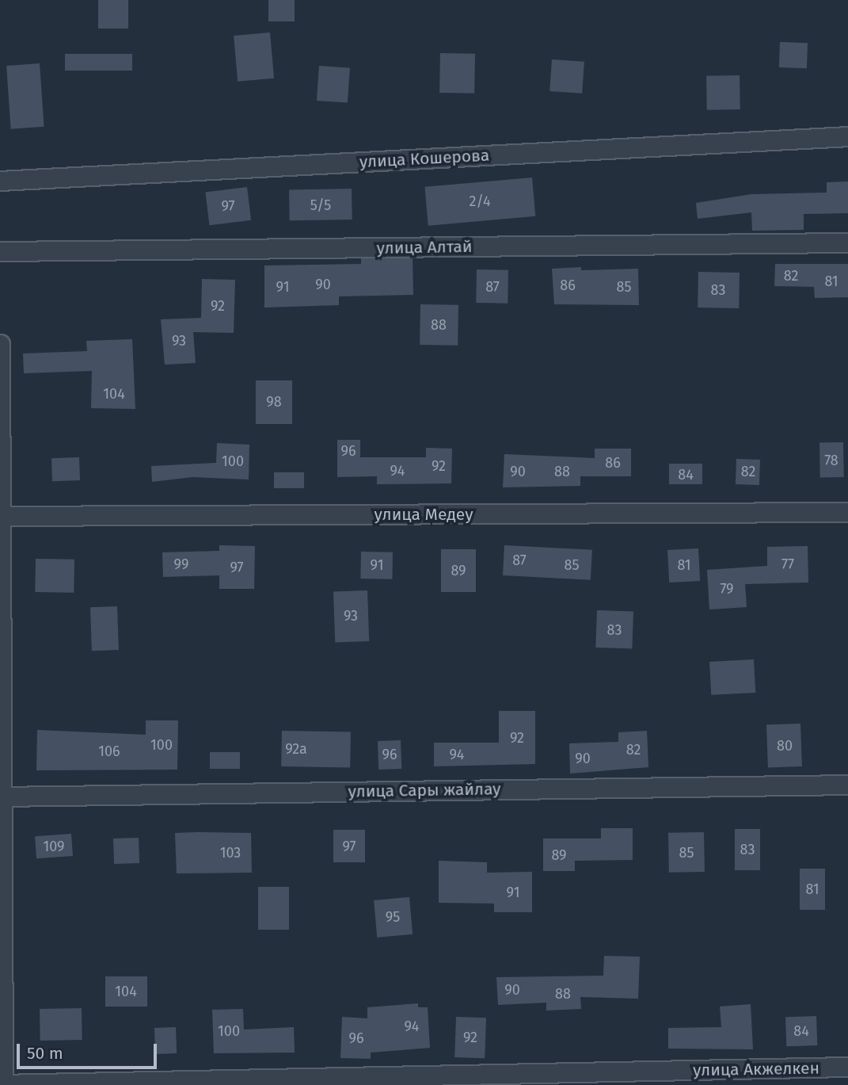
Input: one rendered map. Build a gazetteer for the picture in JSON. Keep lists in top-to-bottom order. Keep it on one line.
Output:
{"streets":{"street":["улица Кошерова","улица Алтай","улица Медеу","улица Сары жайлау","улица Акжелкен"]},"house_numbers":["2/4","5/5","97","82","81","90","86","91","87","85","83","92","88","93","104","98","96","78","100","86","92","94","90","88","82","84","87","99","77","91","85","81","97","89","79","93","83","92","100","80","92а","82","106","96","94","90","109","97","83","103","85","89","81","91","95","90","104","88","94","100","84","92","96"],"scale_bar":"50 m"}
